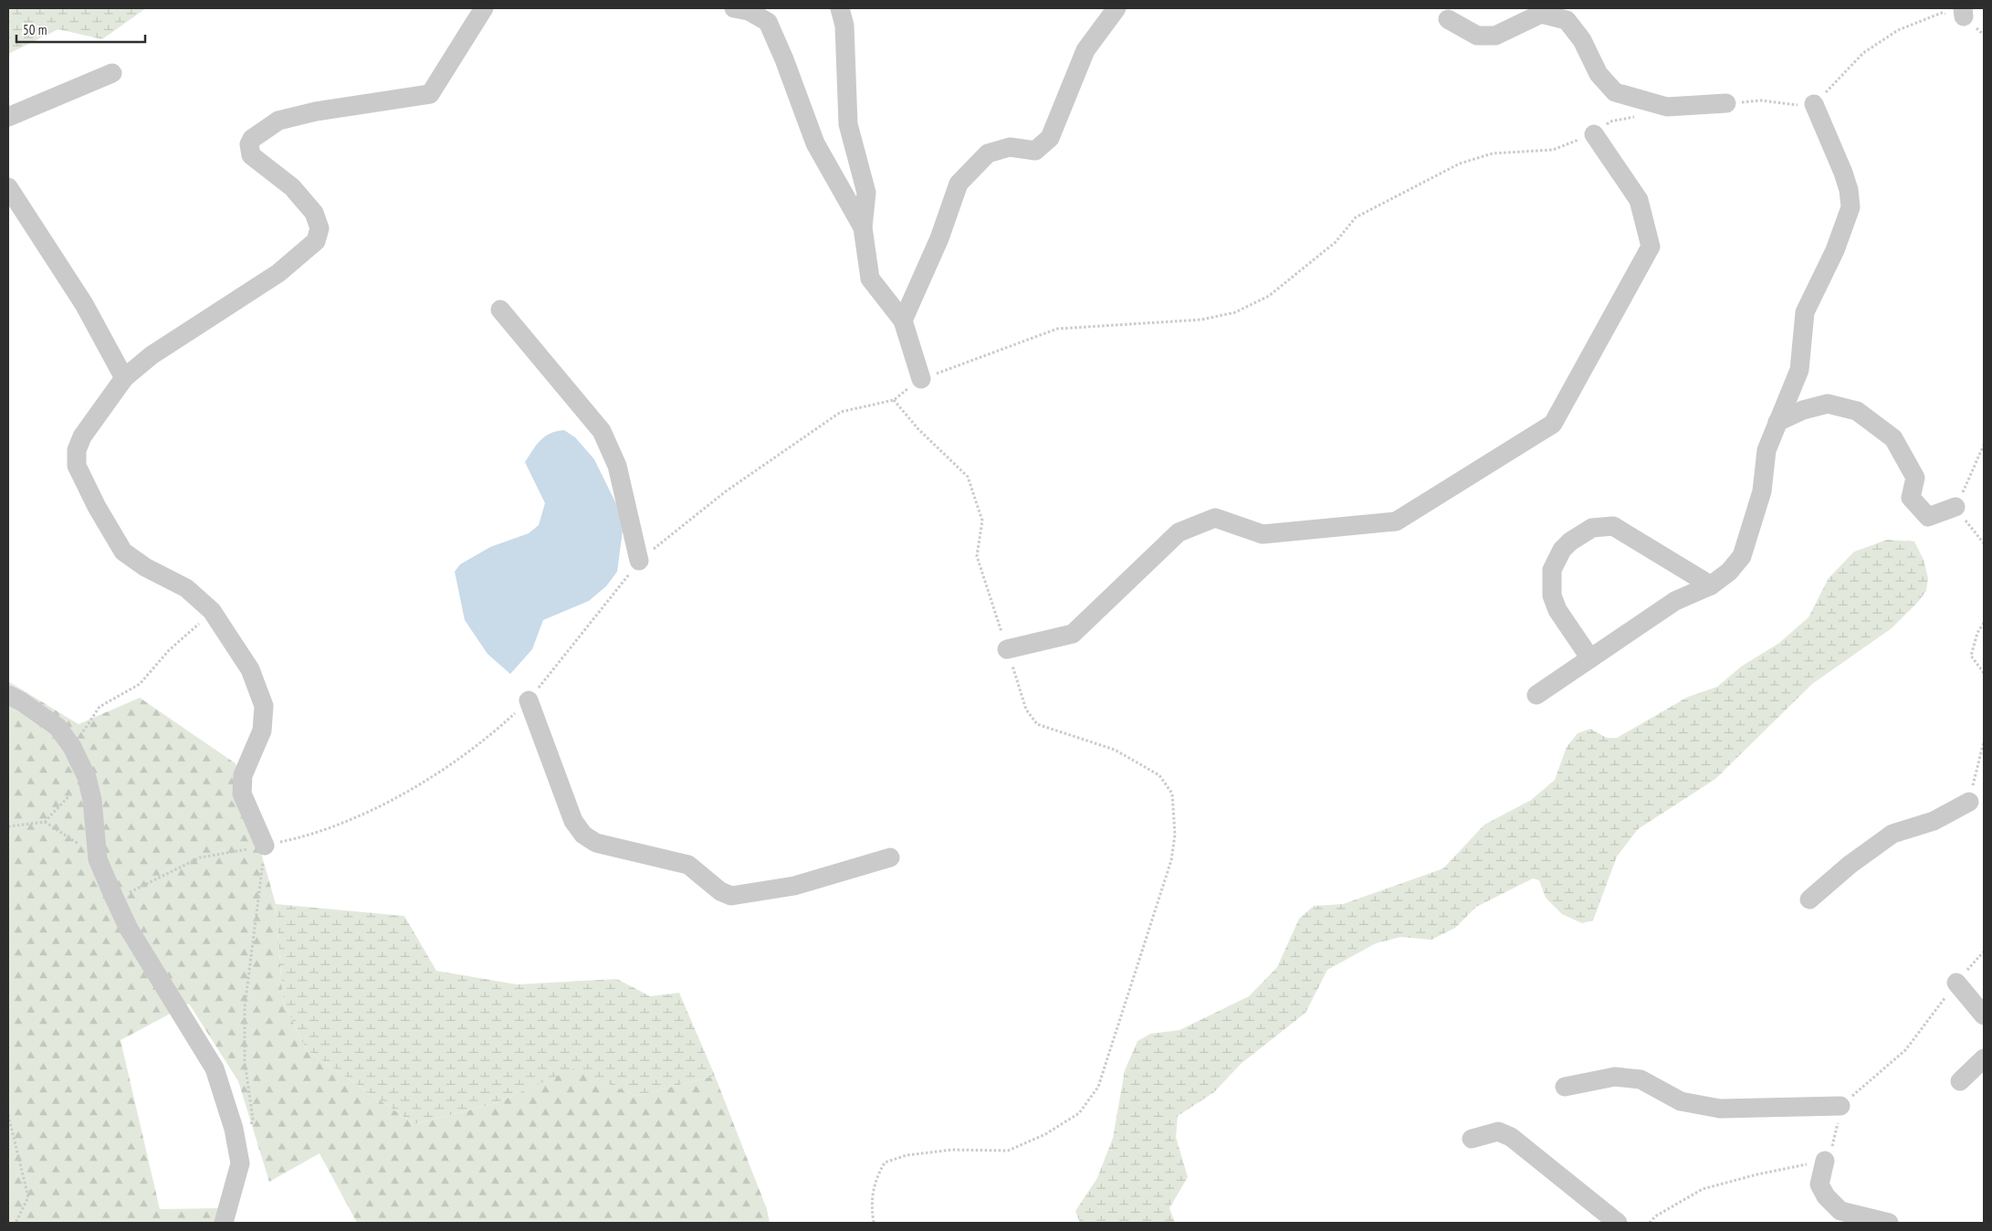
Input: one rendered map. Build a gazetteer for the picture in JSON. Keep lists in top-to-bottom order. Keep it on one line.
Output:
{"scale_bar":"50 m"}
